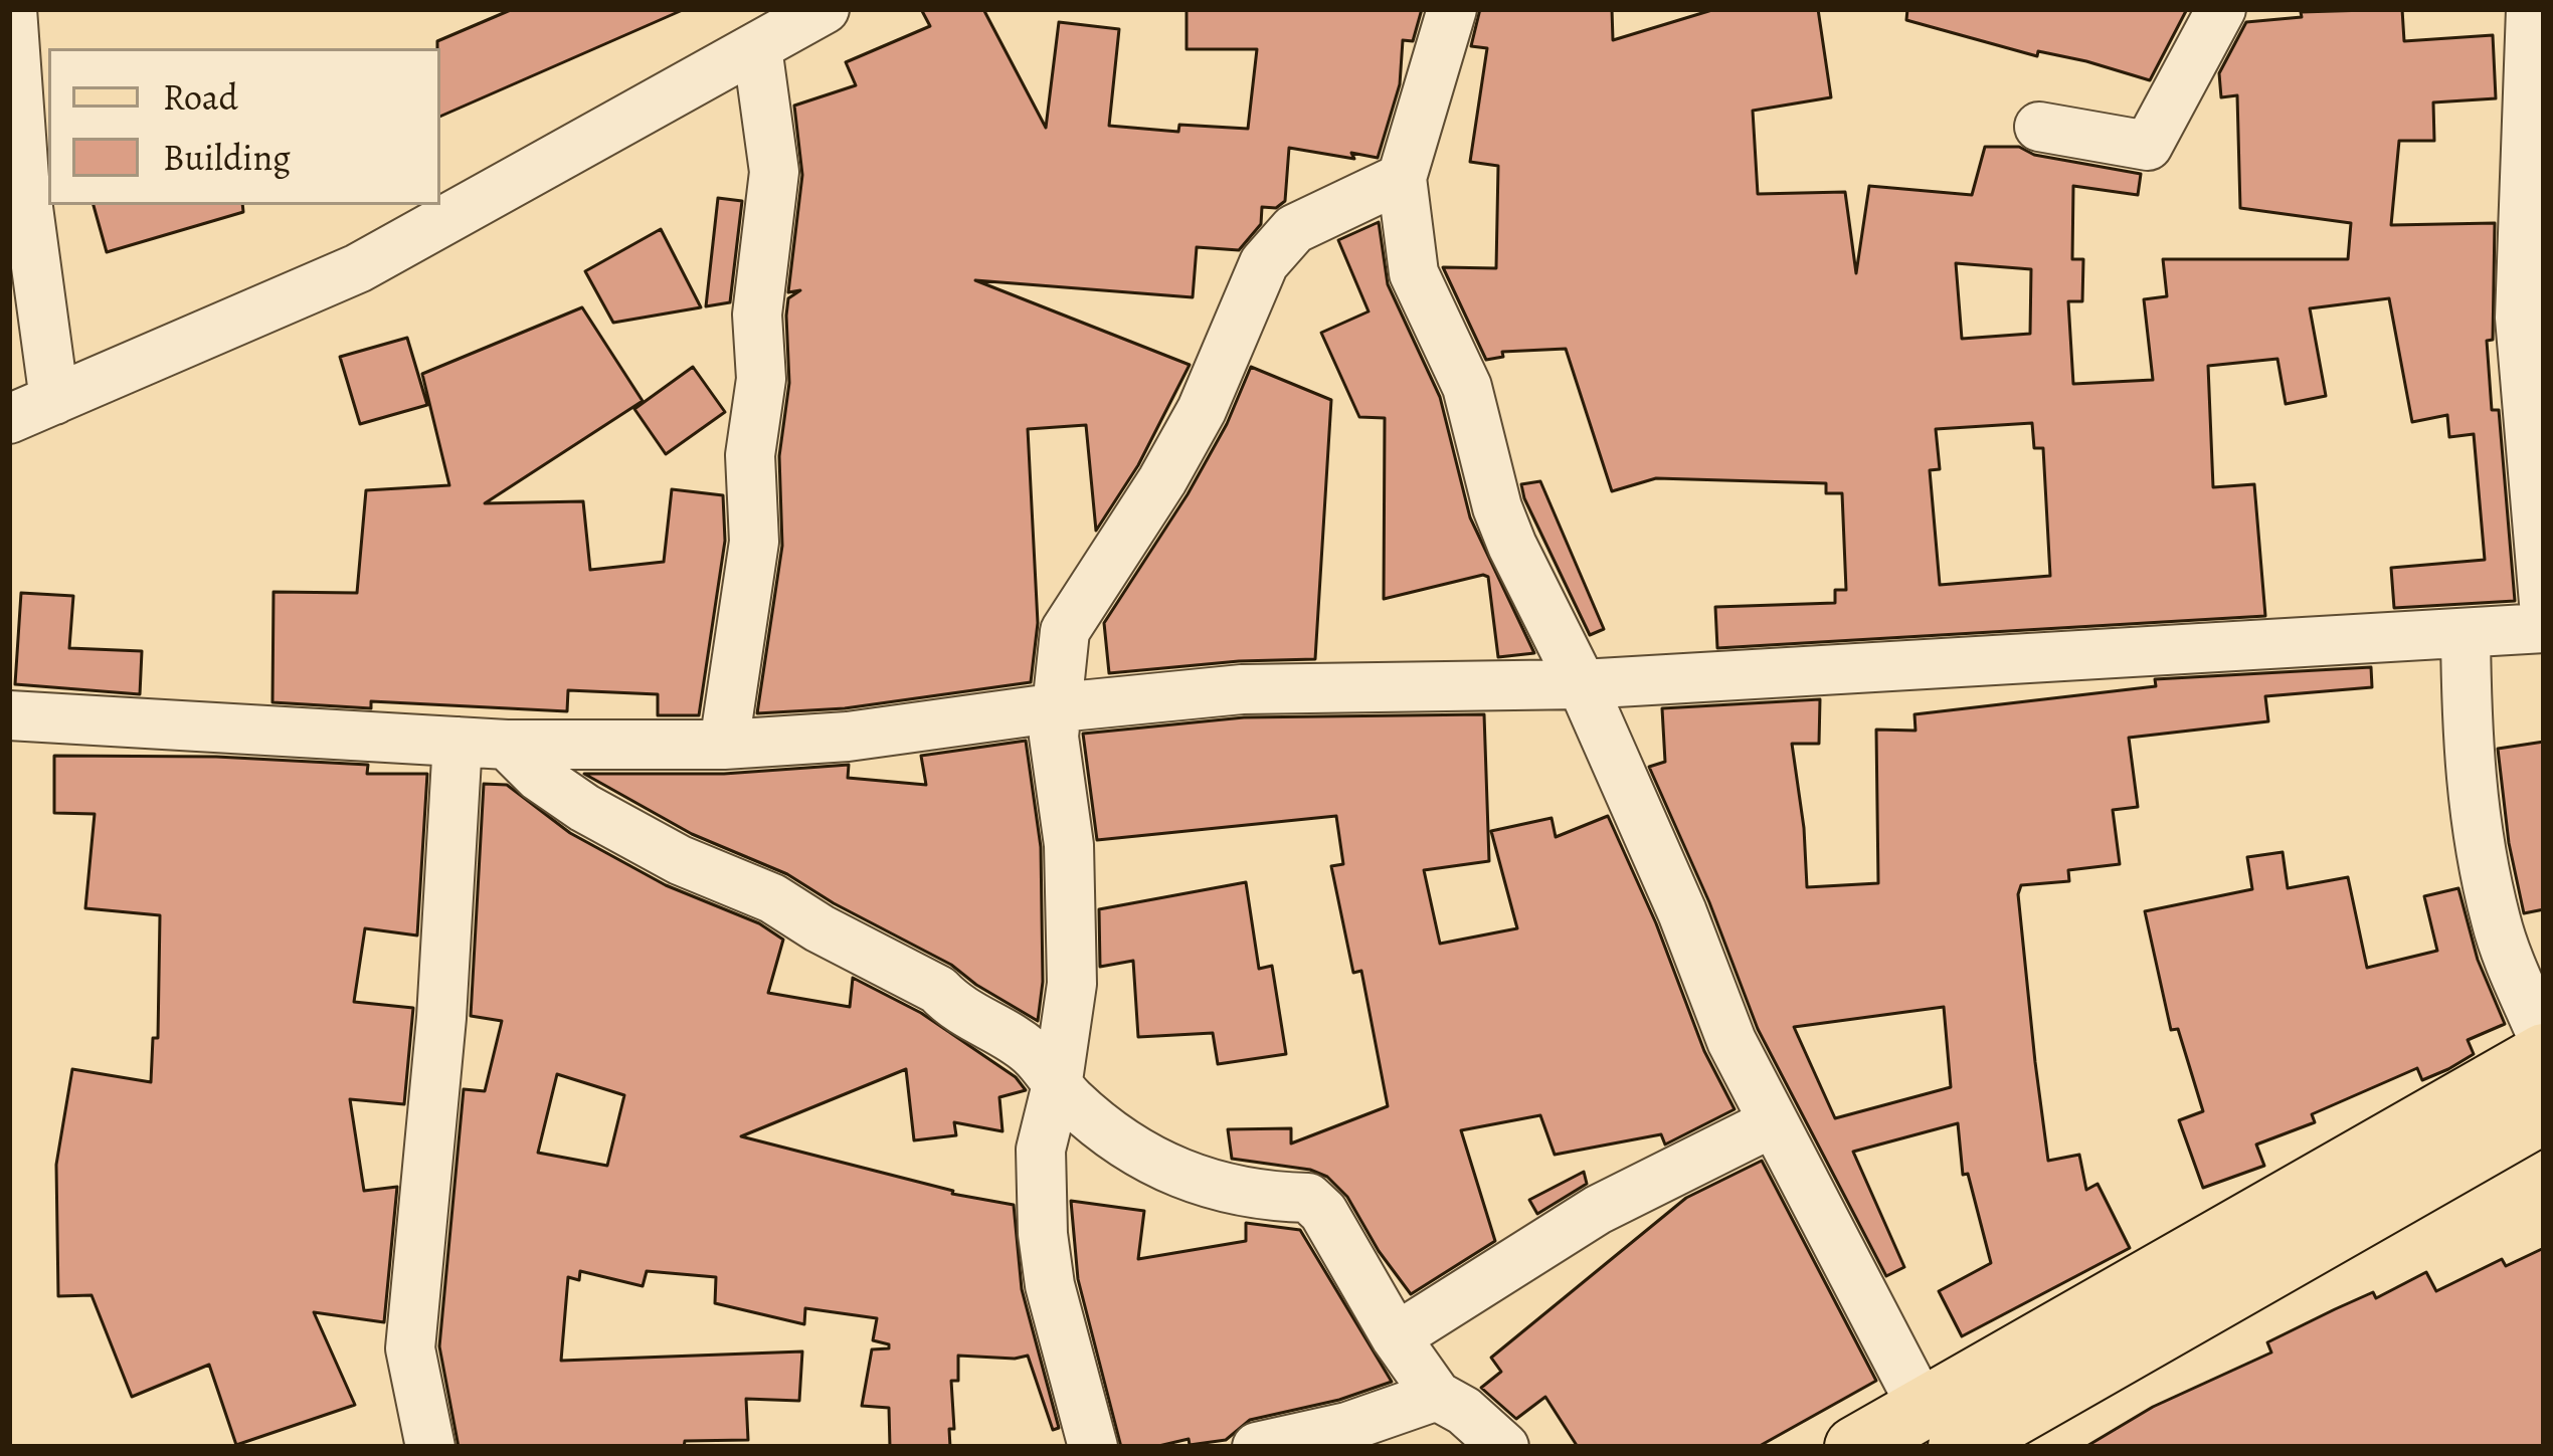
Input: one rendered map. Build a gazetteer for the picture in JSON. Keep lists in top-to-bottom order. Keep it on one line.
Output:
{"legend":["Road","Building"]}
